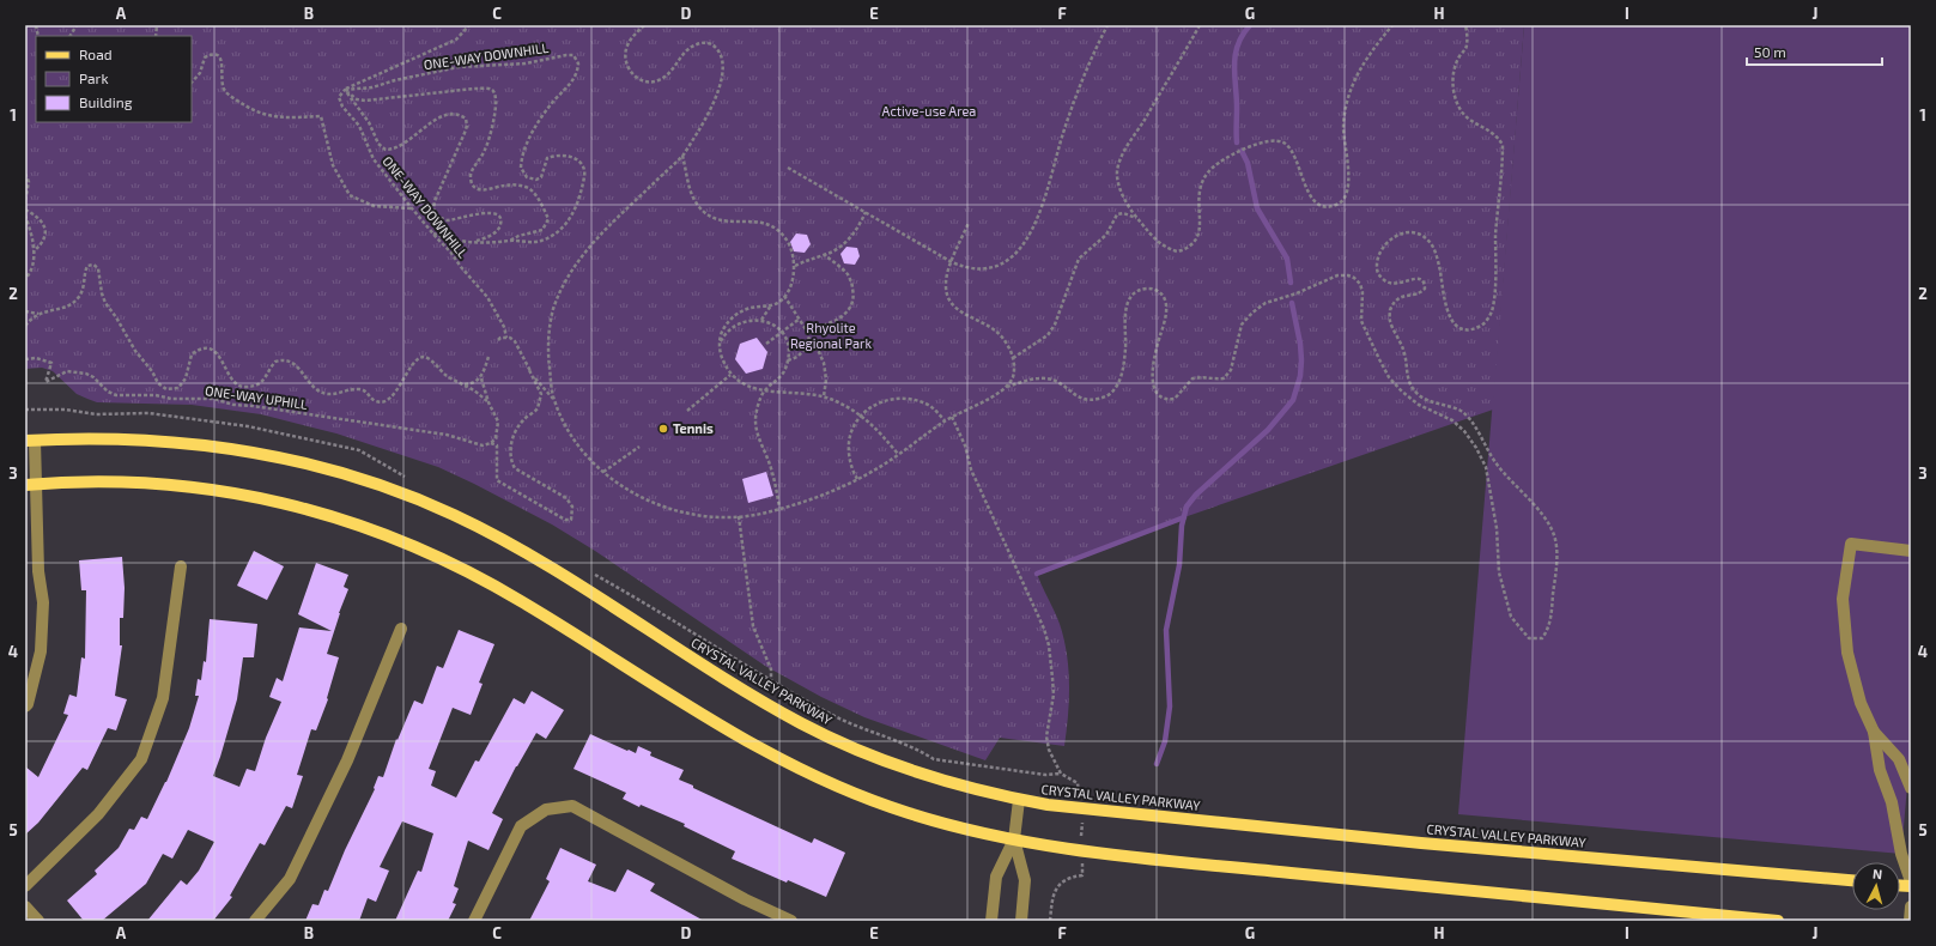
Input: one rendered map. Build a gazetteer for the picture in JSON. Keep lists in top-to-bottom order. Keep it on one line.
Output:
{"streets":{"main road":["CRYSTAL VALLEY PARKWAY"],"path":["ONE-WAY DOWNHILL","ONE-WAY UPHILL"]},"parks":["Active-use Area","Rhyolite Regional Park"],"places":["Tennis"],"legend":["Road","Park","Building"],"scale_bar":"50 m","north":"top","grid":{"columns":["A","B","C","D","E","F","G","H","I","J"],"rows":["1","2","3","4","5"]}}
